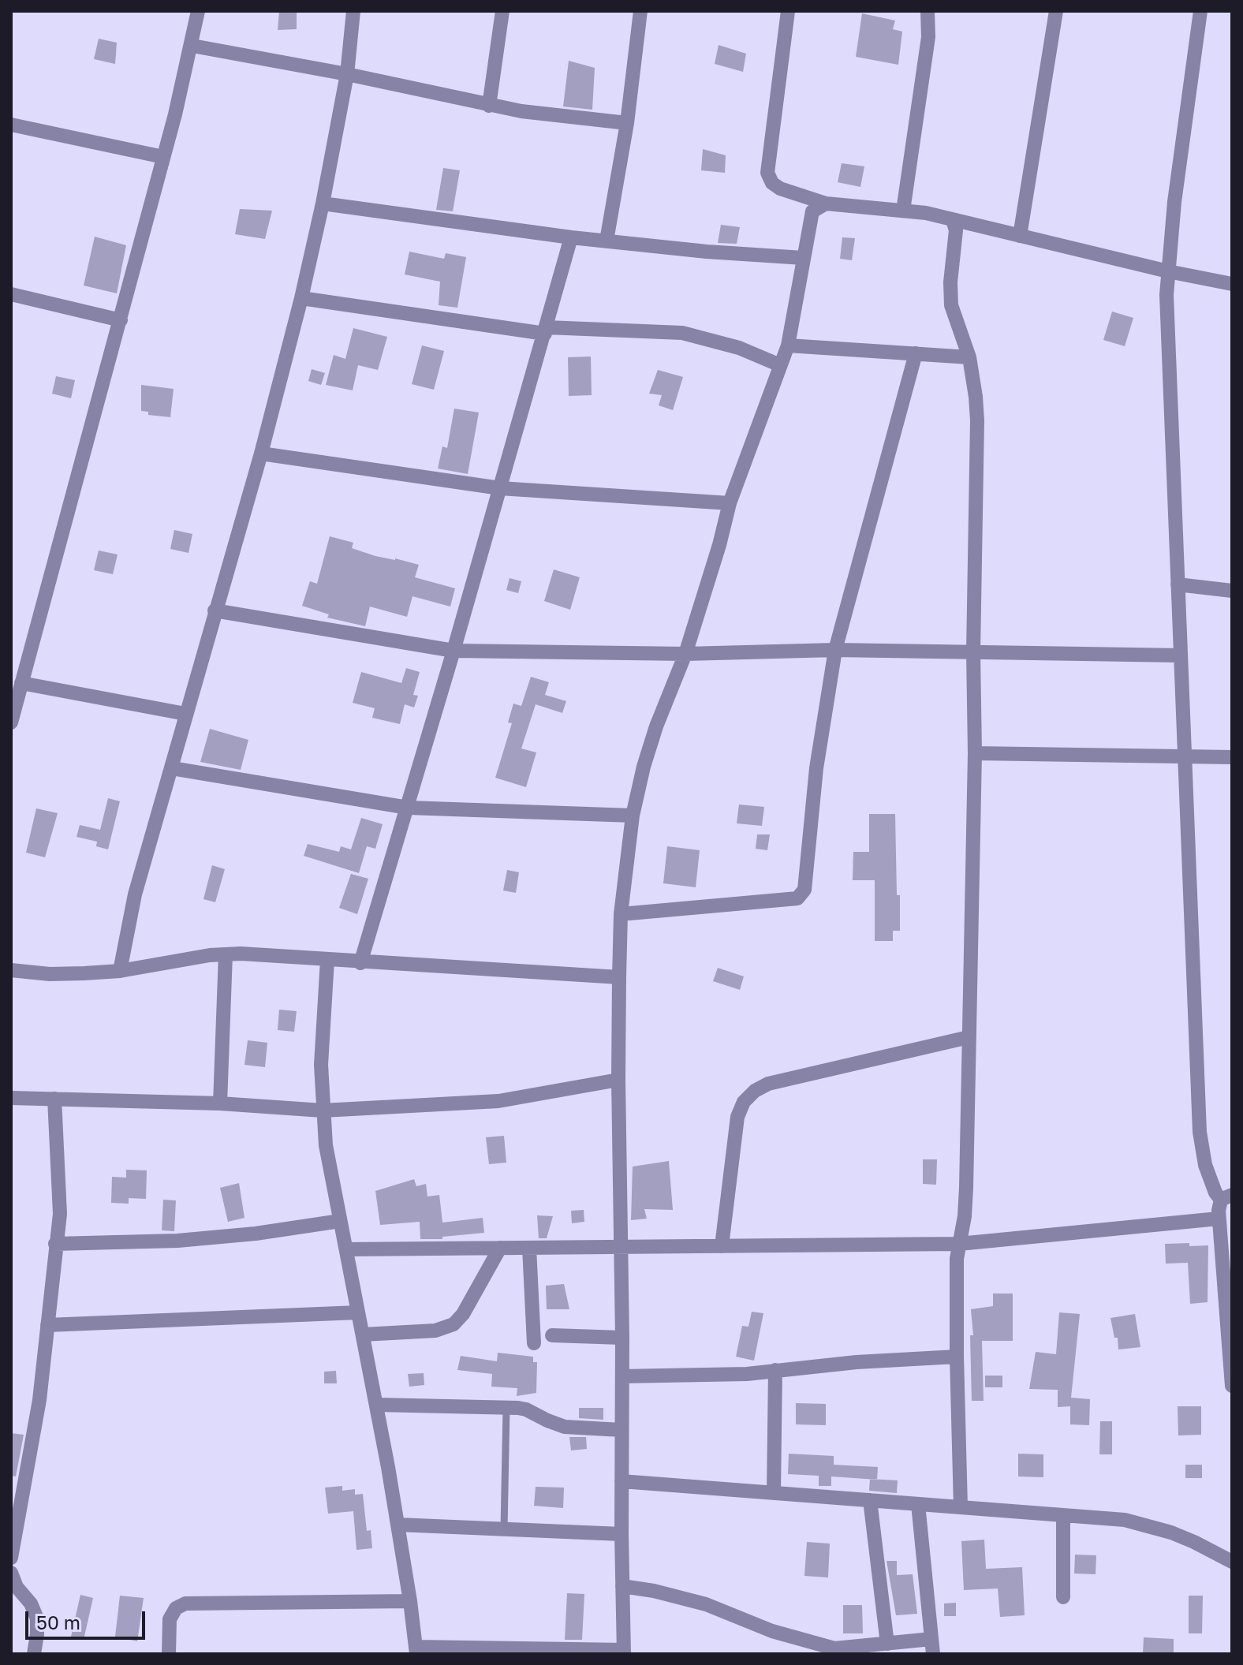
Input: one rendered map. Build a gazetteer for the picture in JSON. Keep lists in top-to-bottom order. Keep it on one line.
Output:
{"scale_bar":"50 m"}
